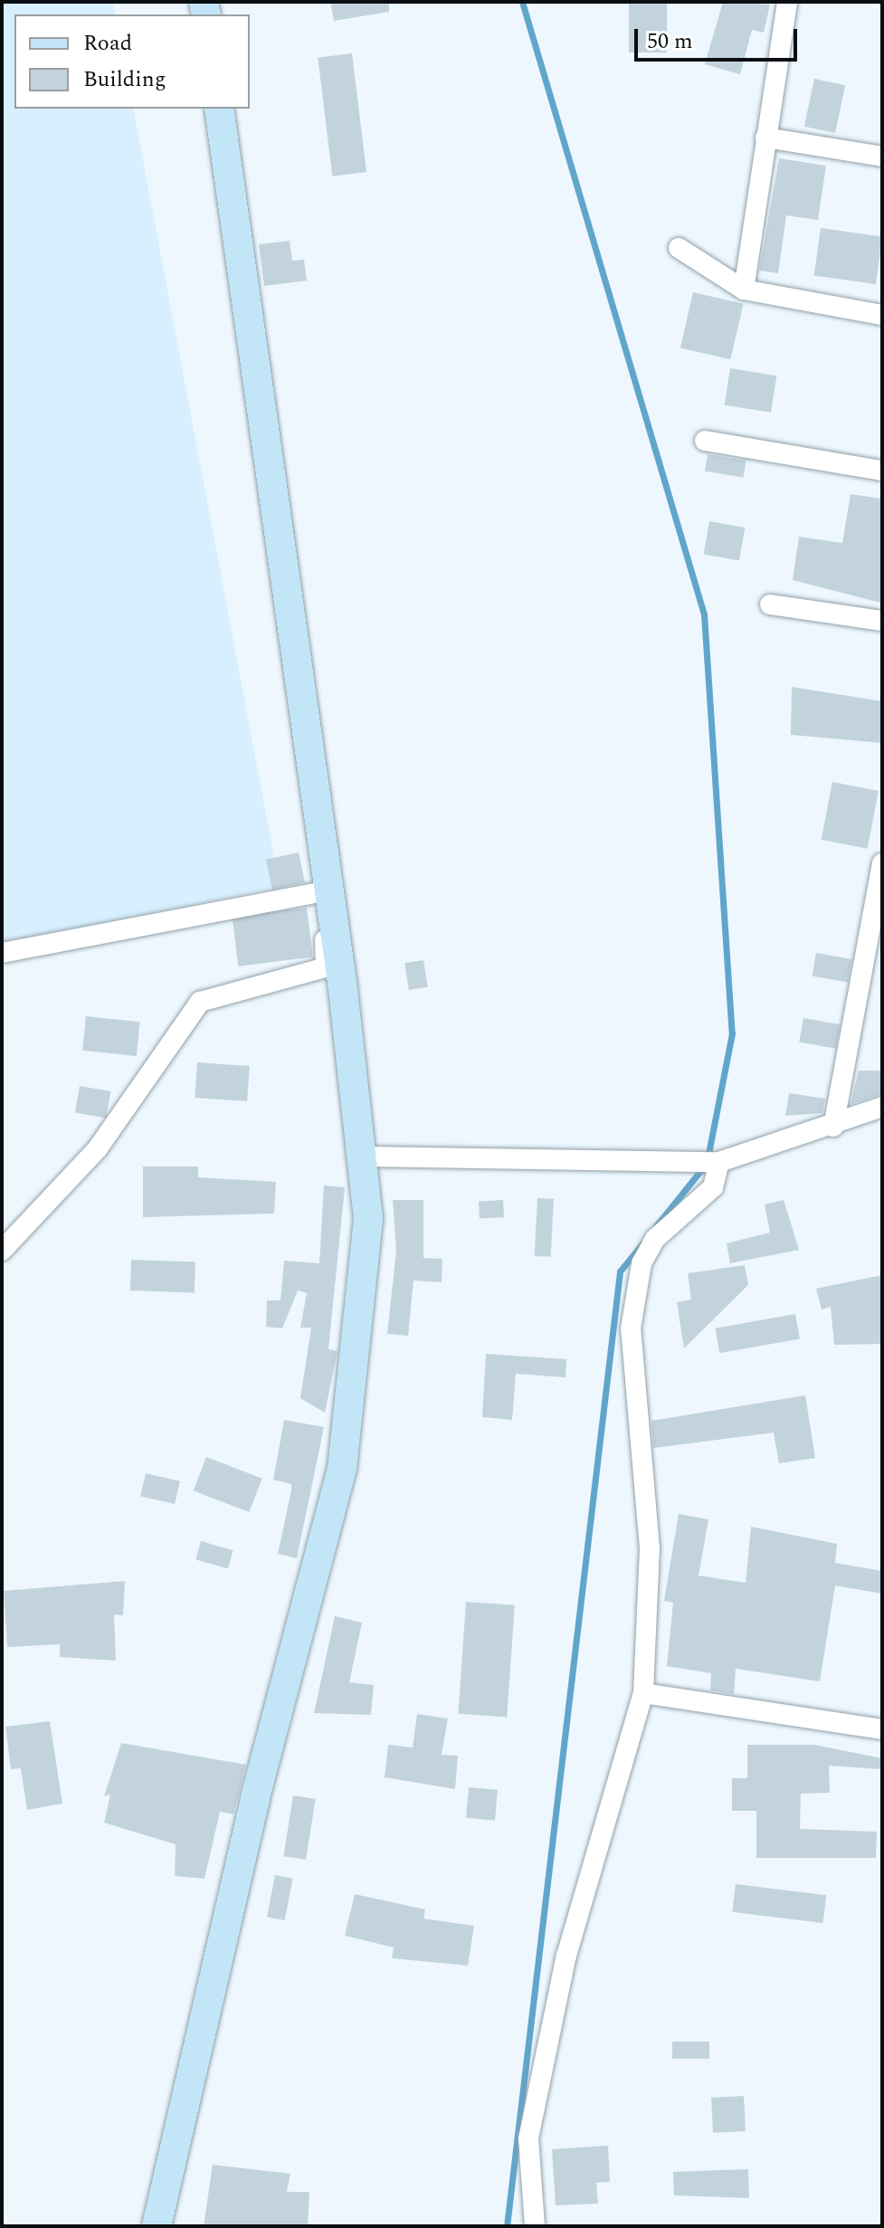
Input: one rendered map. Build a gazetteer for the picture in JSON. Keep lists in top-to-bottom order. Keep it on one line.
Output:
{"legend":["Road","Building"],"scale_bar":"50 m"}
